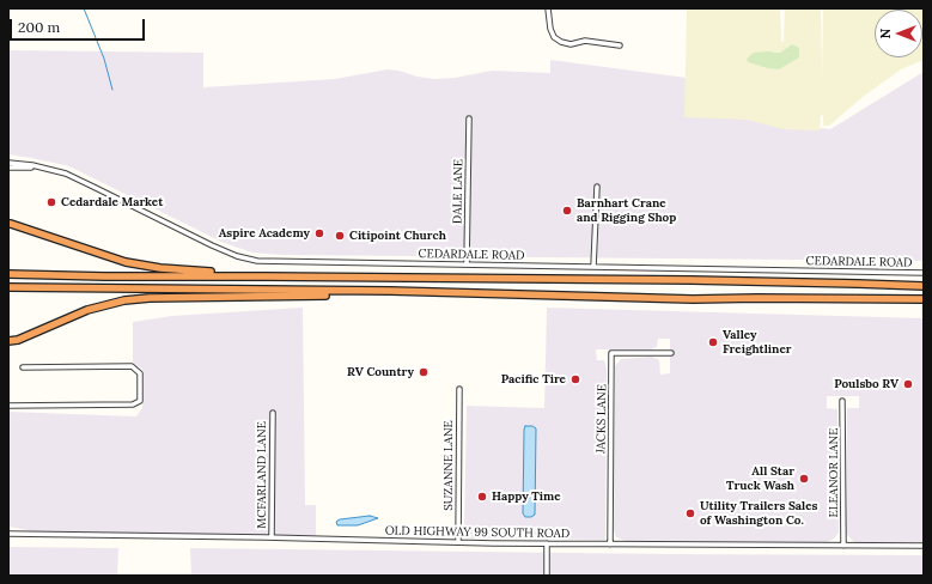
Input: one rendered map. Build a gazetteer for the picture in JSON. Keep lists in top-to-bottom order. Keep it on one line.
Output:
{"streets":{"street":["DALE LANE","CEDARDALE ROAD","JACKS LANE","SUZANNE LANE","ELEANOR LANE","MCFARLAND LANE","OLD HIGHWAY 99 SOUTH ROAD"]},"crossings":[["DALE LANE","CEDARDALE ROAD"],["JACKS LANE","OLD HIGHWAY 99 SOUTH ROAD"],["SUZANNE LANE","OLD HIGHWAY 99 SOUTH ROAD"],["ELEANOR LANE","OLD HIGHWAY 99 SOUTH ROAD"],["MCFARLAND LANE","OLD HIGHWAY 99 SOUTH ROAD"]],"places":["Cedardale Market","Barnhart Crane and Rigging Shop","Aspire Academy","Citipoint Church","Valley Freightliner","RV Country","Pacific Tire","Poulsbo RV","All Star Truck Wash","Happy Time","Utility Trailers Sales of Washington Co."],"scale_bar":"200 m","north":"left"}
